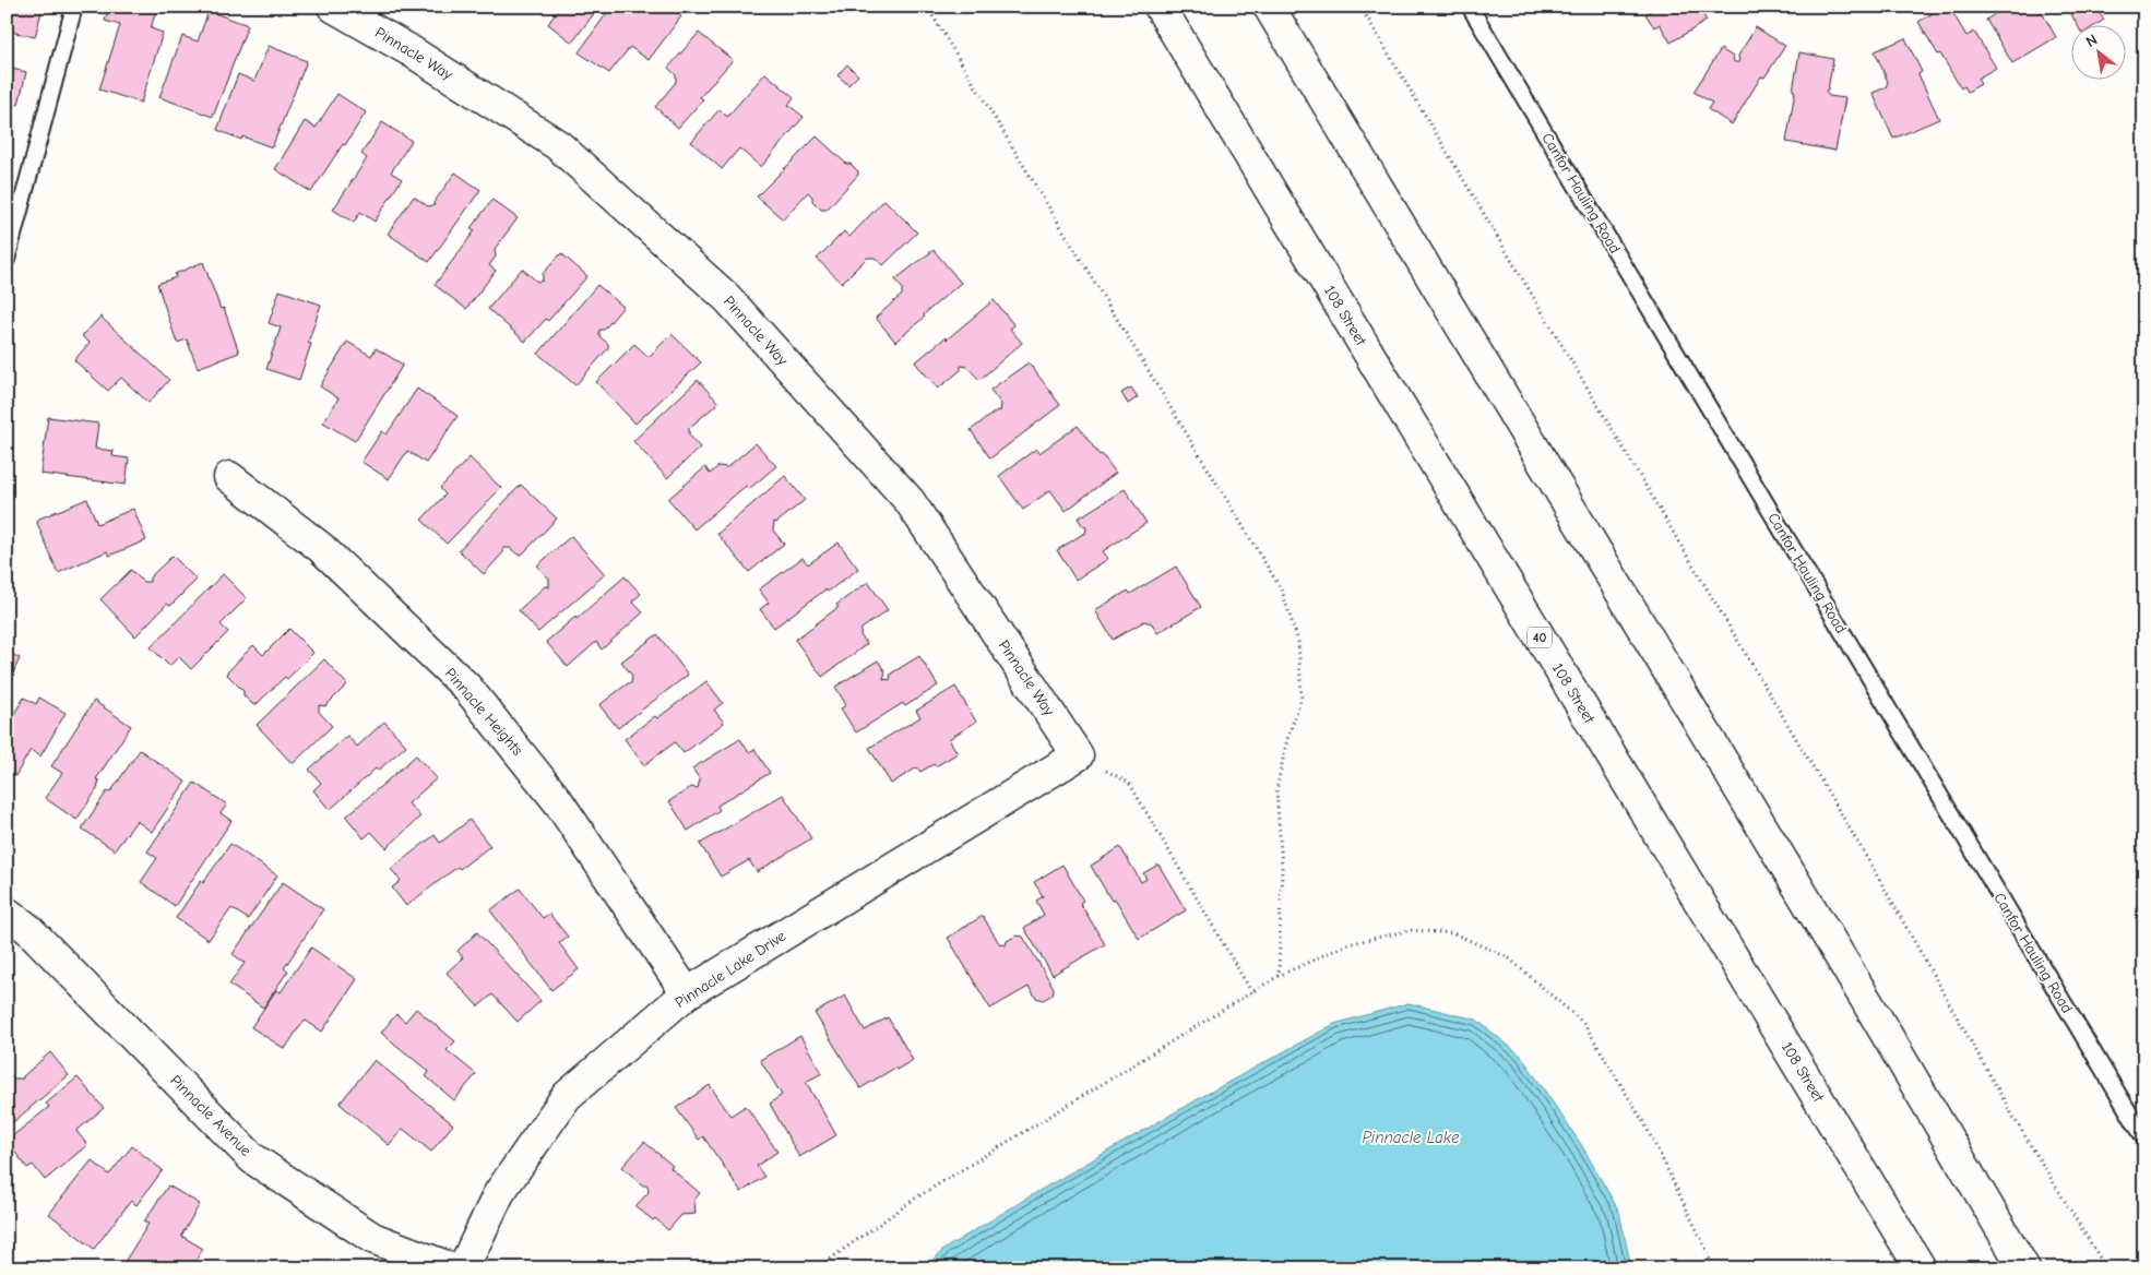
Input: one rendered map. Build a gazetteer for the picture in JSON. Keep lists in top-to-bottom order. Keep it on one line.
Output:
{"streets":{"street":["Pinnacle Way","108 Street","40","Pinnacle Heights","Pinnacle Lake Drive","Pinnacle Avenue"],"lane":["Canfor Hauling Road"]},"crossings":[["Pinnacle Way","Pinnacle Lake Drive"],["Pinnacle Heights","Pinnacle Lake Drive"]],"water":["Pinnacle Lake"],"north":"top left"}
